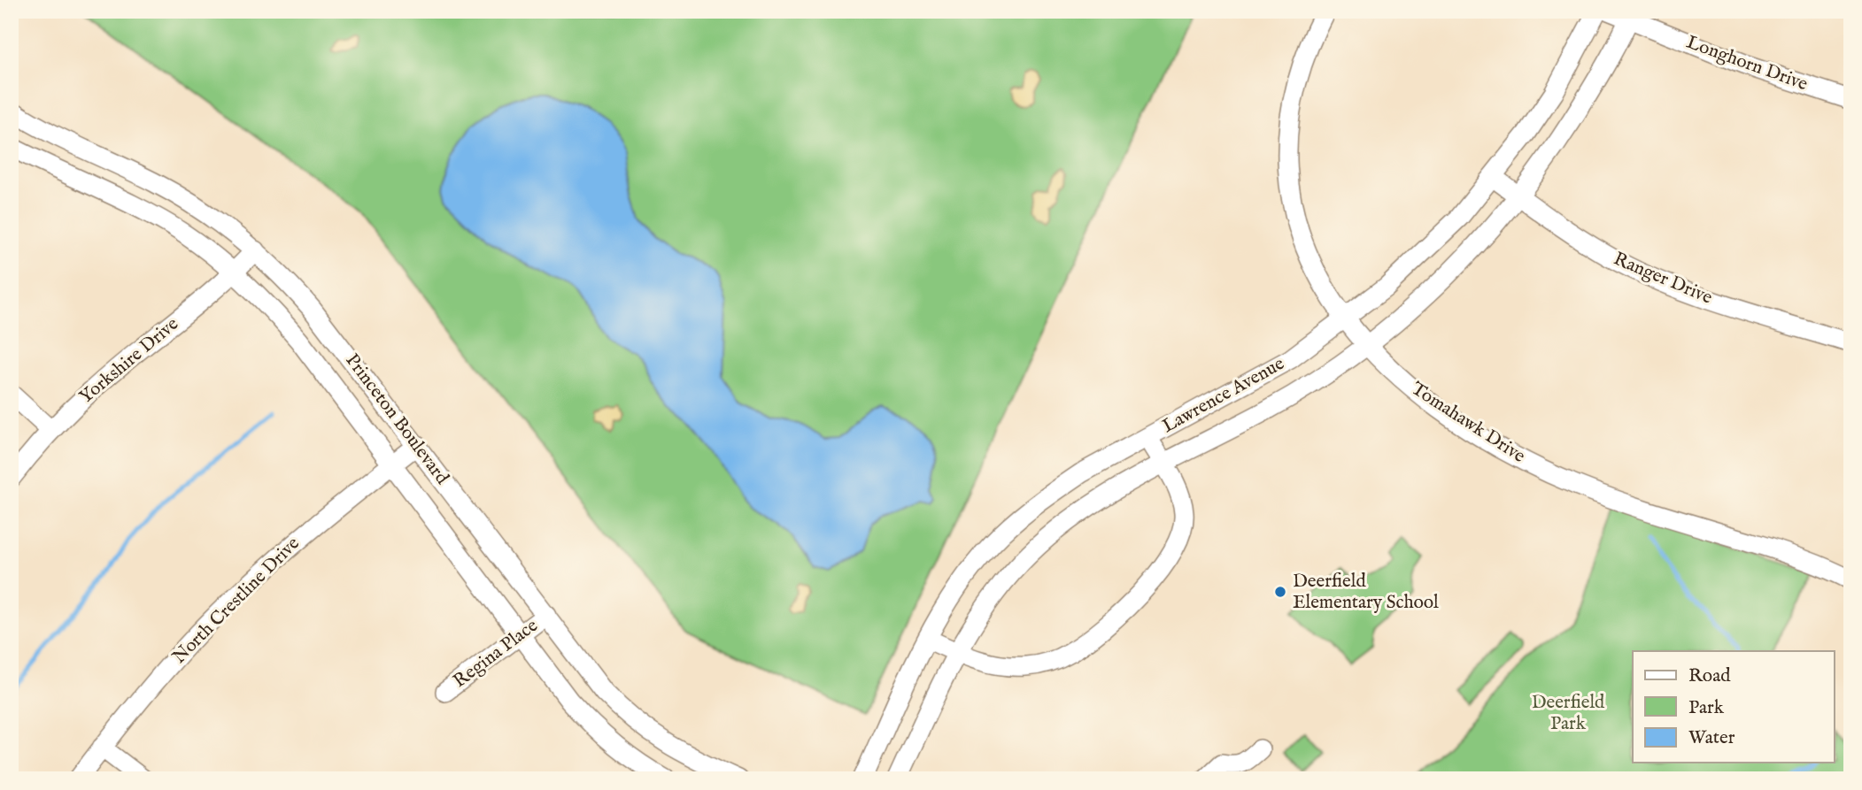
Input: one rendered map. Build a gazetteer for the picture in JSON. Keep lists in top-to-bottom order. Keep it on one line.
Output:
{"streets":{"street":["Longhorn Drive","Ranger Drive","Yorkshire Drive","Lawrence Avenue","Princeton Boulevard","Tomahawk Drive","North Crestline Drive","Regina Place"]},"crossings":[["Longhorn Drive","Lawrence Avenue"],["Ranger Drive","Lawrence Avenue"],["Yorkshire Drive","Princeton Boulevard"],["Lawrence Avenue","Tomahawk Drive"],["Princeton Boulevard","North Crestline Drive"],["Princeton Boulevard","Regina Place"]],"parks":["Deerfield Park"],"places":["Deerfield Elementary School"],"legend":["Road","Park","Water"]}
